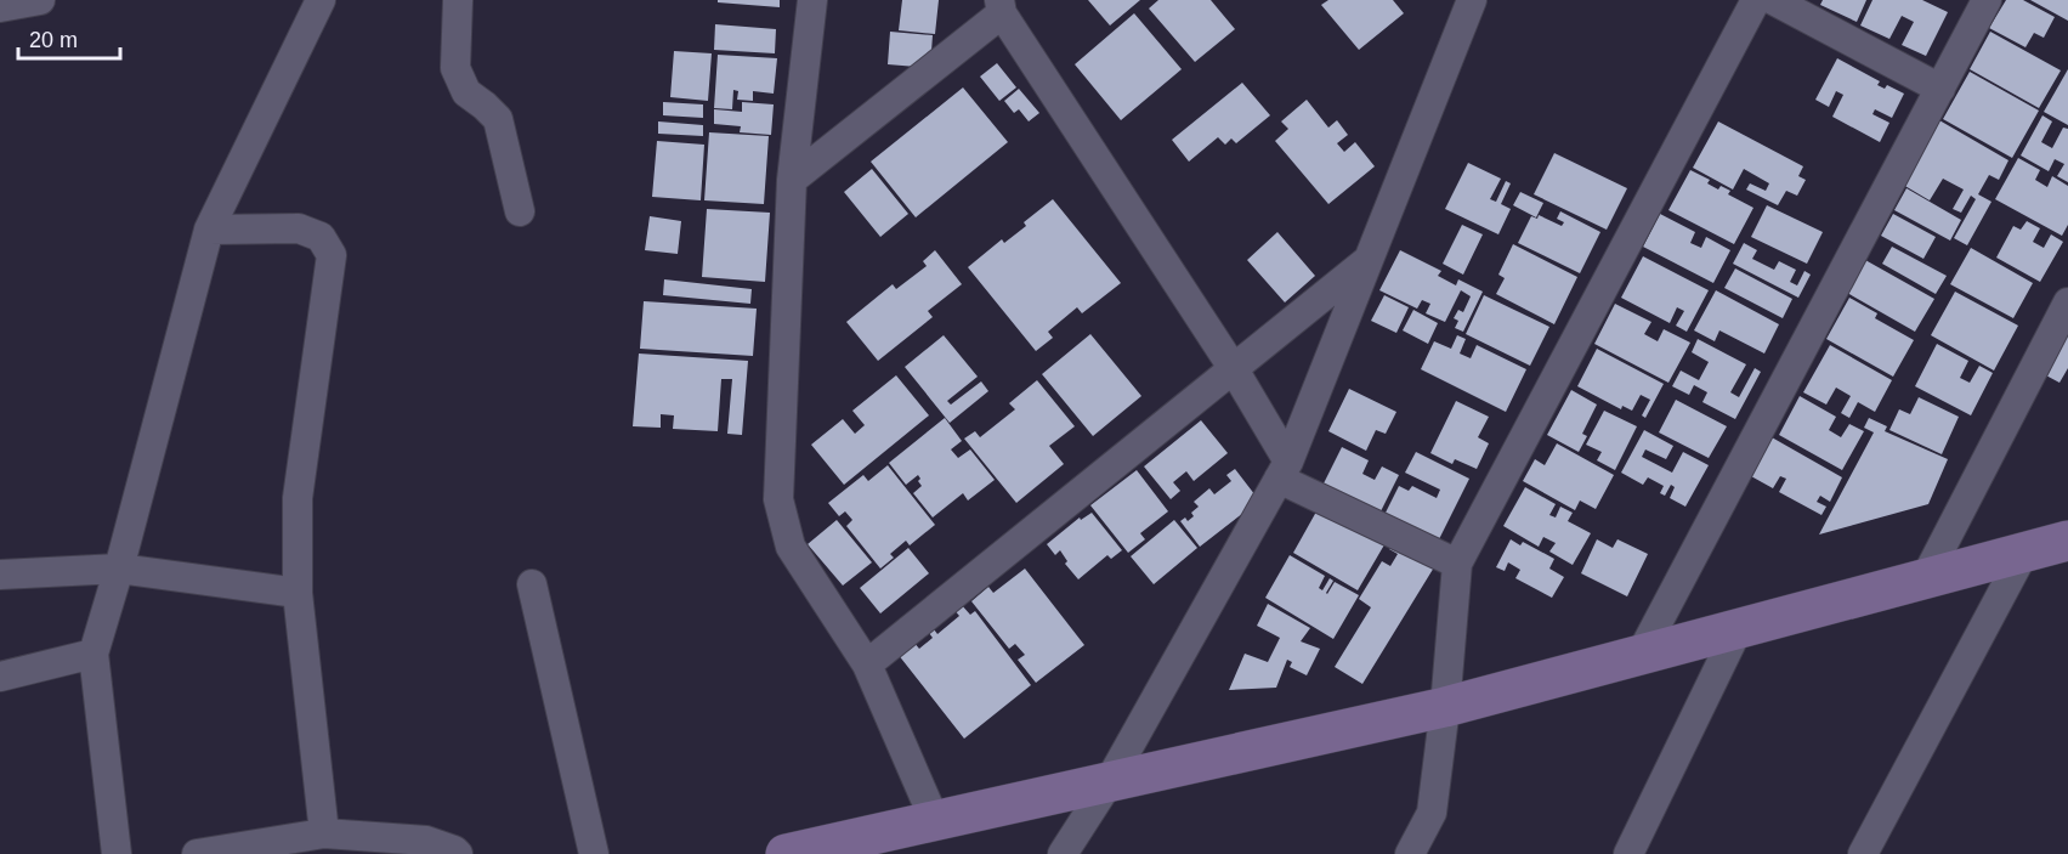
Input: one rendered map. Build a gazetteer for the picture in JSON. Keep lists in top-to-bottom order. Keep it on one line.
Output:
{"scale_bar":"20 m"}
